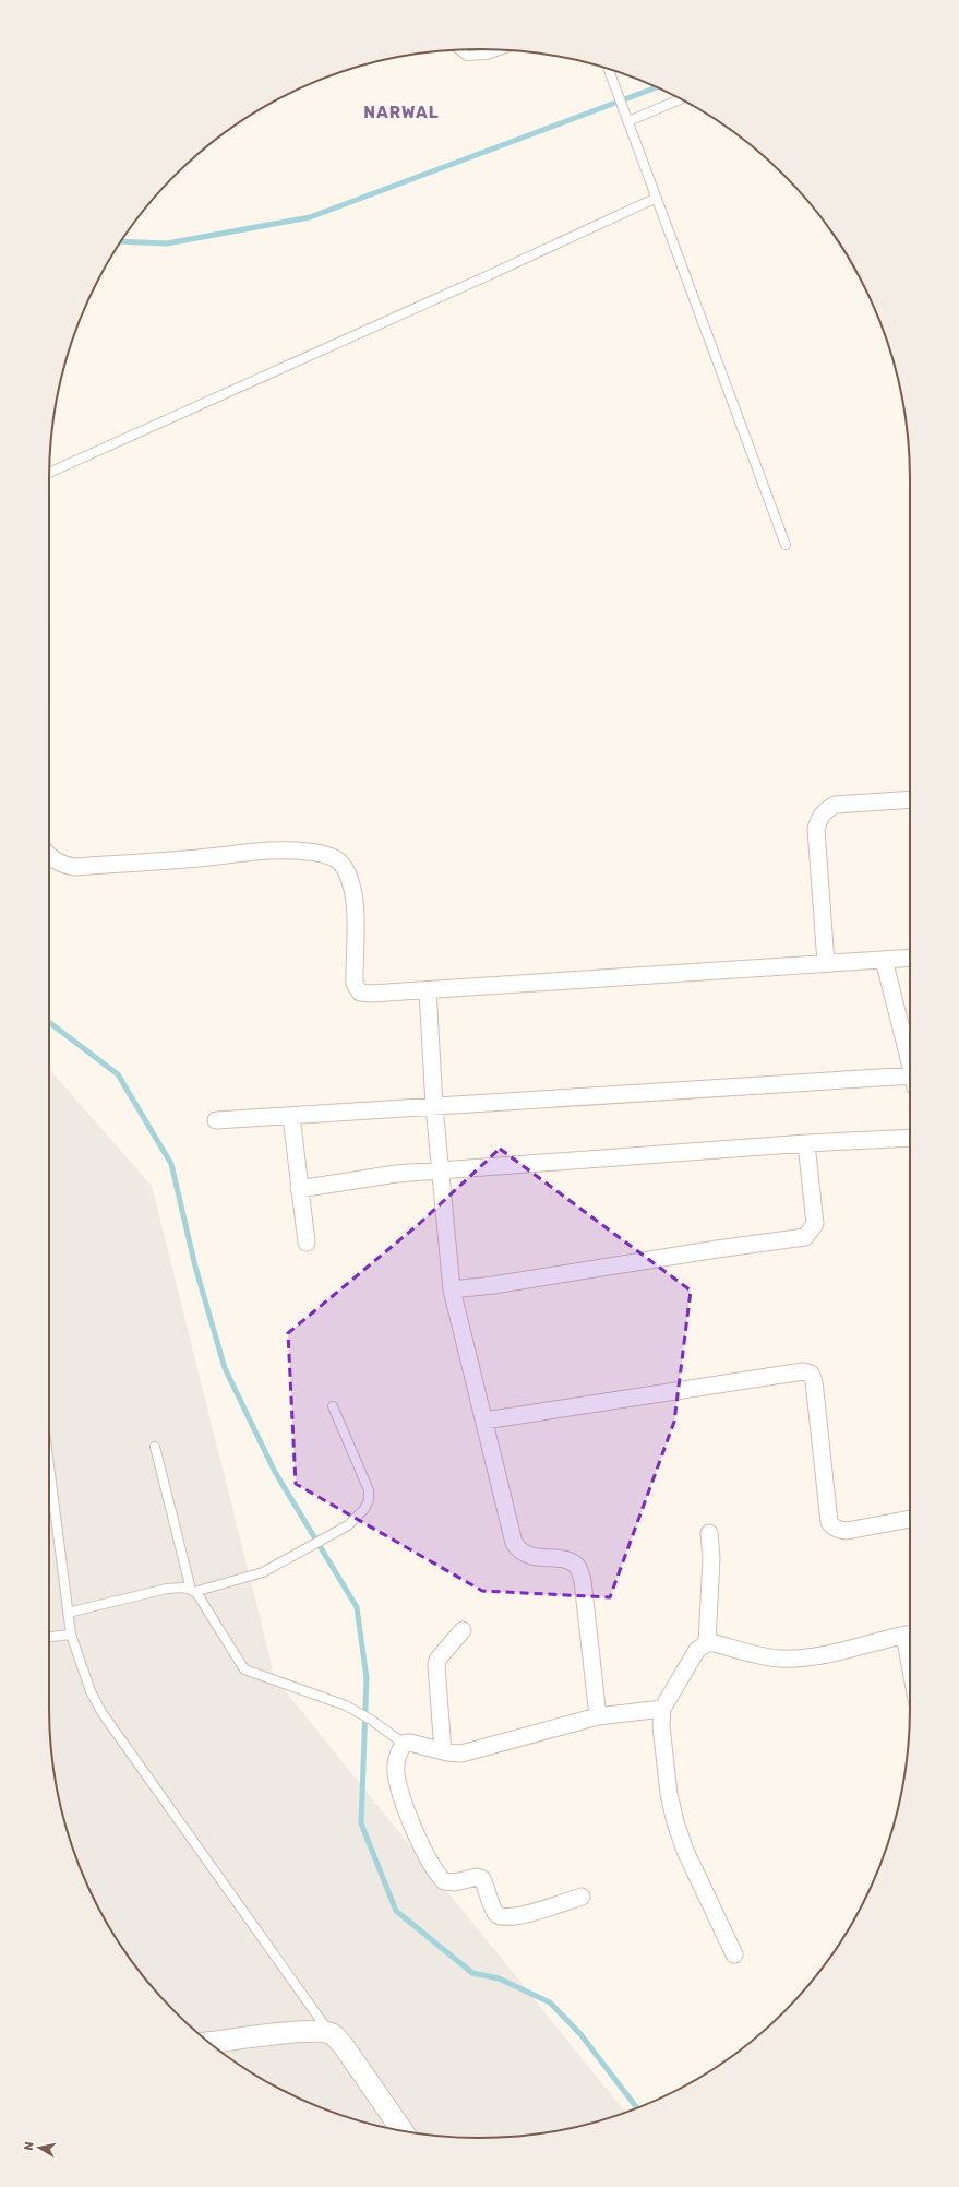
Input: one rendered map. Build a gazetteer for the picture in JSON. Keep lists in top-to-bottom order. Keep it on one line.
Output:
{"districts":["NARWAL"],"north":"left"}
